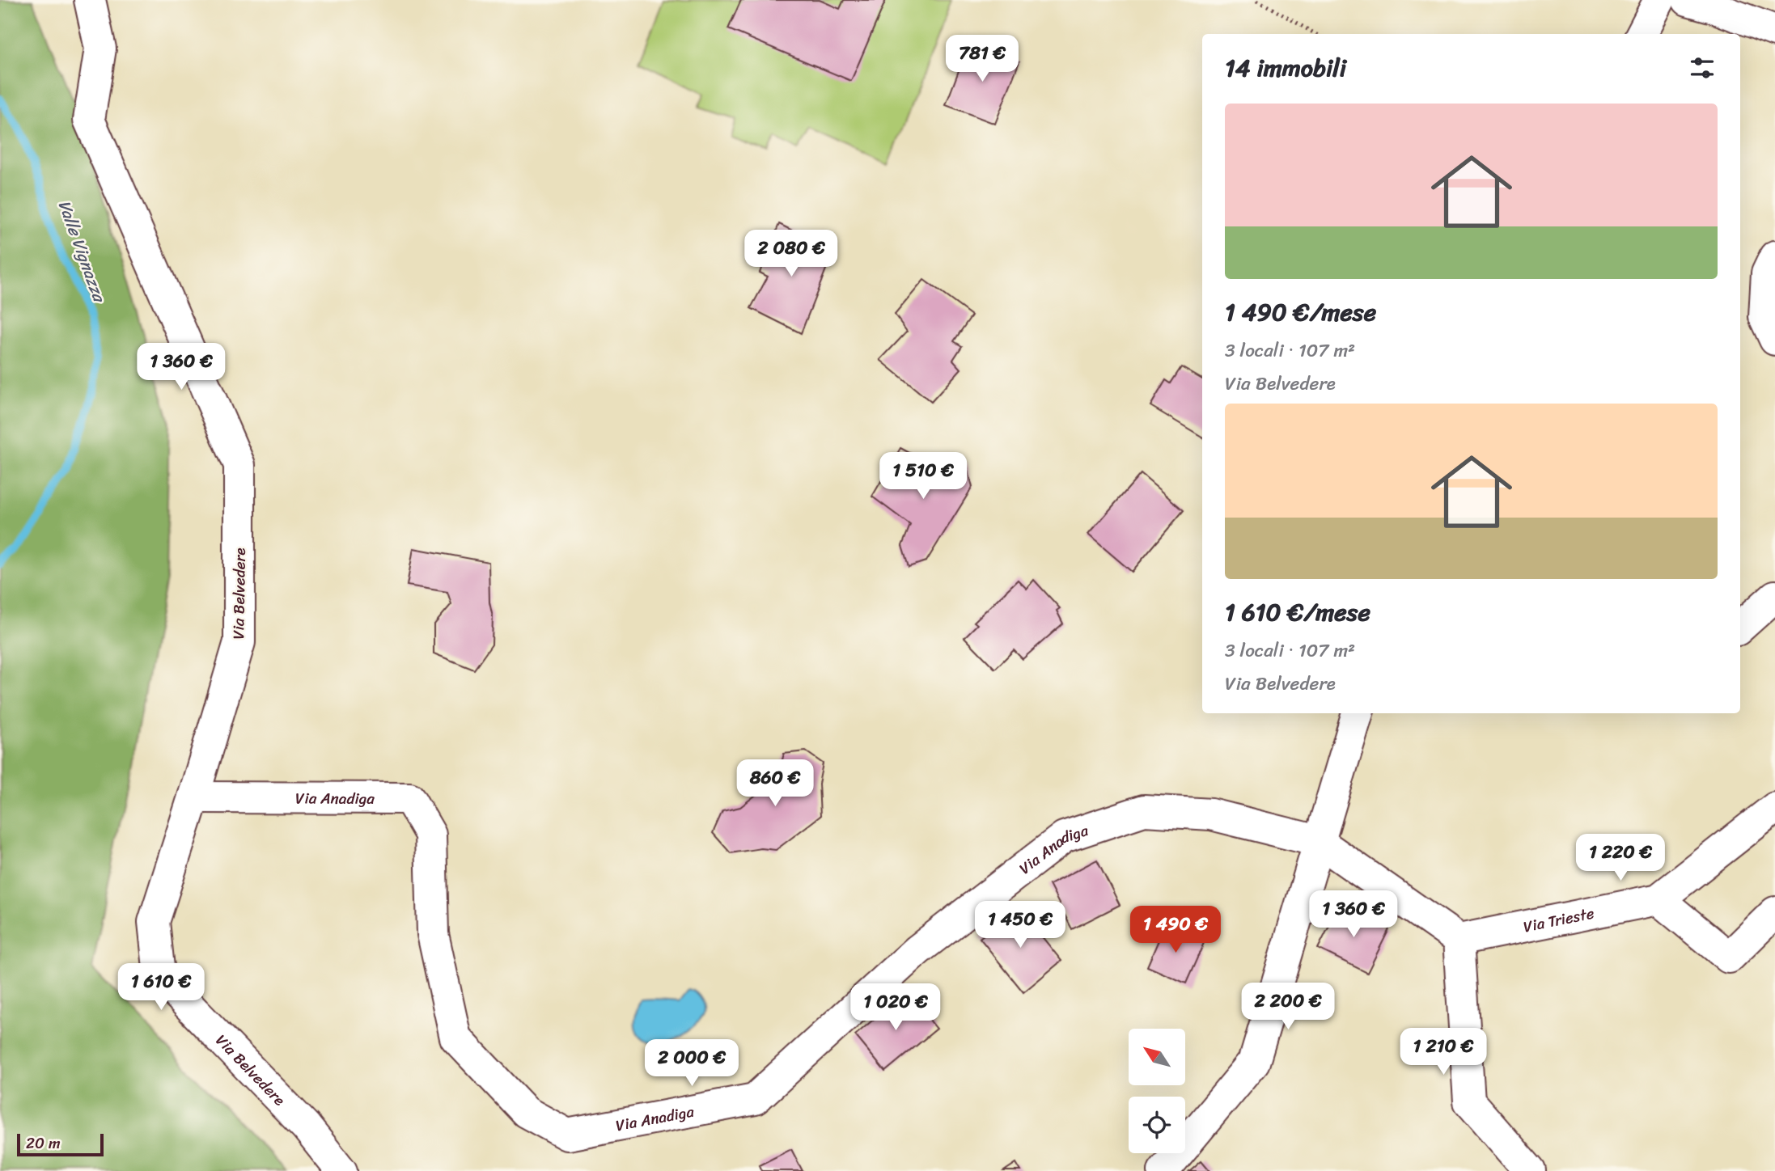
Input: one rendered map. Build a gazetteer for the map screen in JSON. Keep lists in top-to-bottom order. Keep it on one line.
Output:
{"streets":{"street":["Via Belvedere","Via Anadiga","Via Trieste"]},"crossings":[["Via Belvedere","Via Anadiga"]],"water":["Valle Vignazza"],"scale_bar":"20 m","north":"top left","page":{"heading":"14 immobili","price":["781 €","2 080 €","1 360 €","1 510 €","860 €","1 220 €","1 360 €","1 450 €","1 490 €","1 610 €","2 200 €","1 020 €","1 210 €","2 000 €"],"list":[{"name":"1 490 €/mese","note":"3 locali · 107 m² · Via Belvedere"},{"name":"1 610 €/mese","note":"3 locali · 107 m² · Via Belvedere"}],"scale":"20 m"}}
